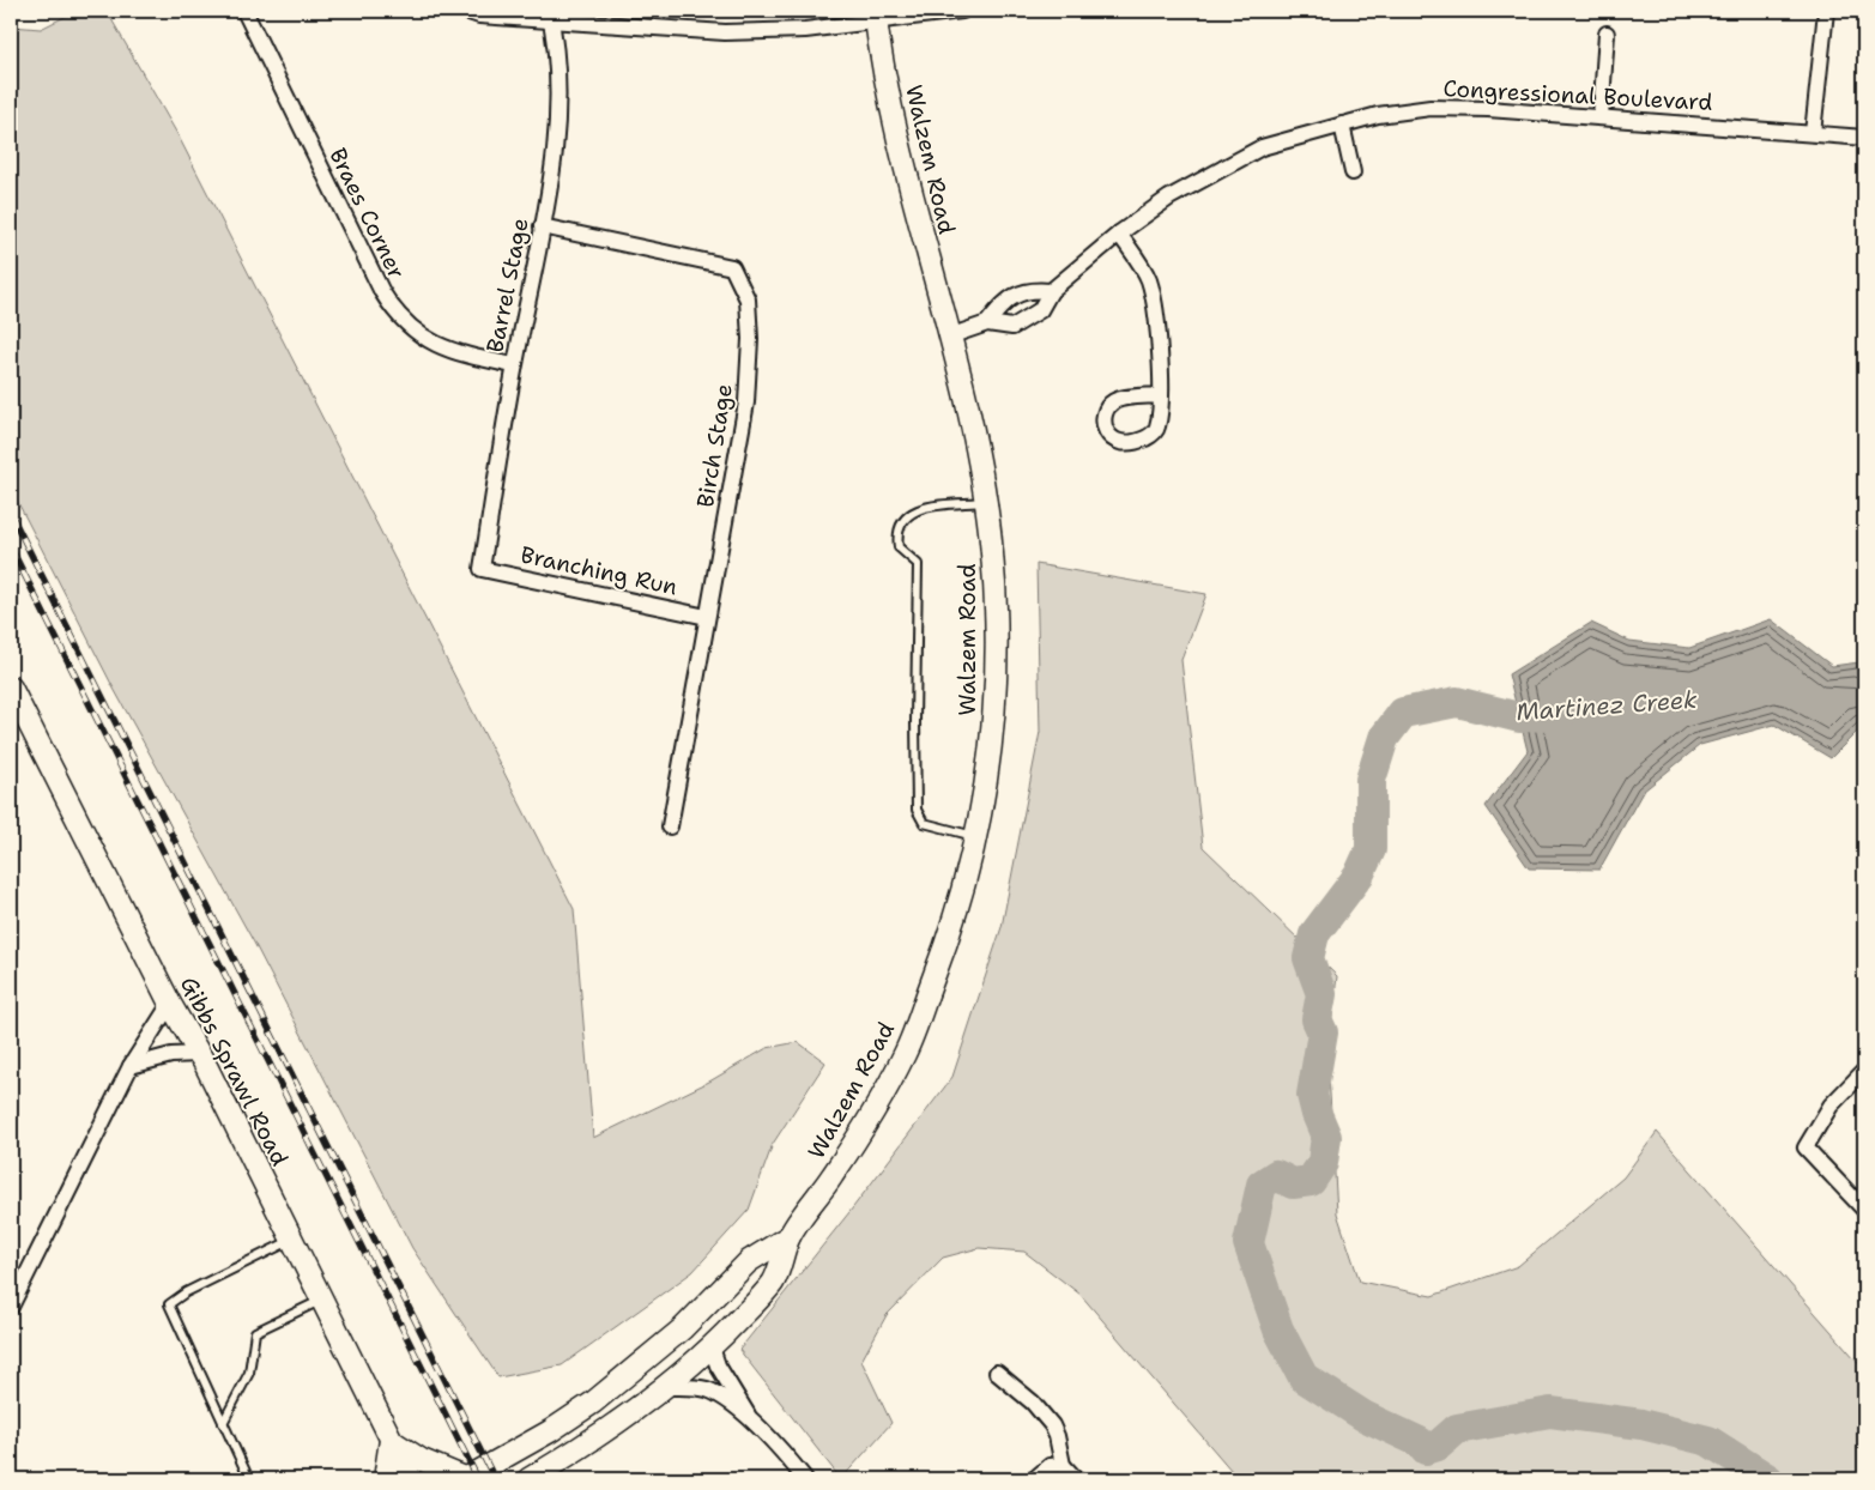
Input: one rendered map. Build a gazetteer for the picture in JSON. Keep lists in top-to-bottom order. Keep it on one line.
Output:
{"streets":{"main road":["Walzem Road","Gibbs Sprawl Road"],"street":["Congressional Boulevard","Braes Corner","Barrel Stage","Birch Stage","Branching Run"]},"crossings":[["Congressional Boulevard","Walzem Road"],["Braes Corner","Barrel Stage"],["Barrel Stage","Birch Stage"],["Barrel Stage","Branching Run"],["Birch Stage","Branching Run"]],"water":["Martinez Creek"]}
